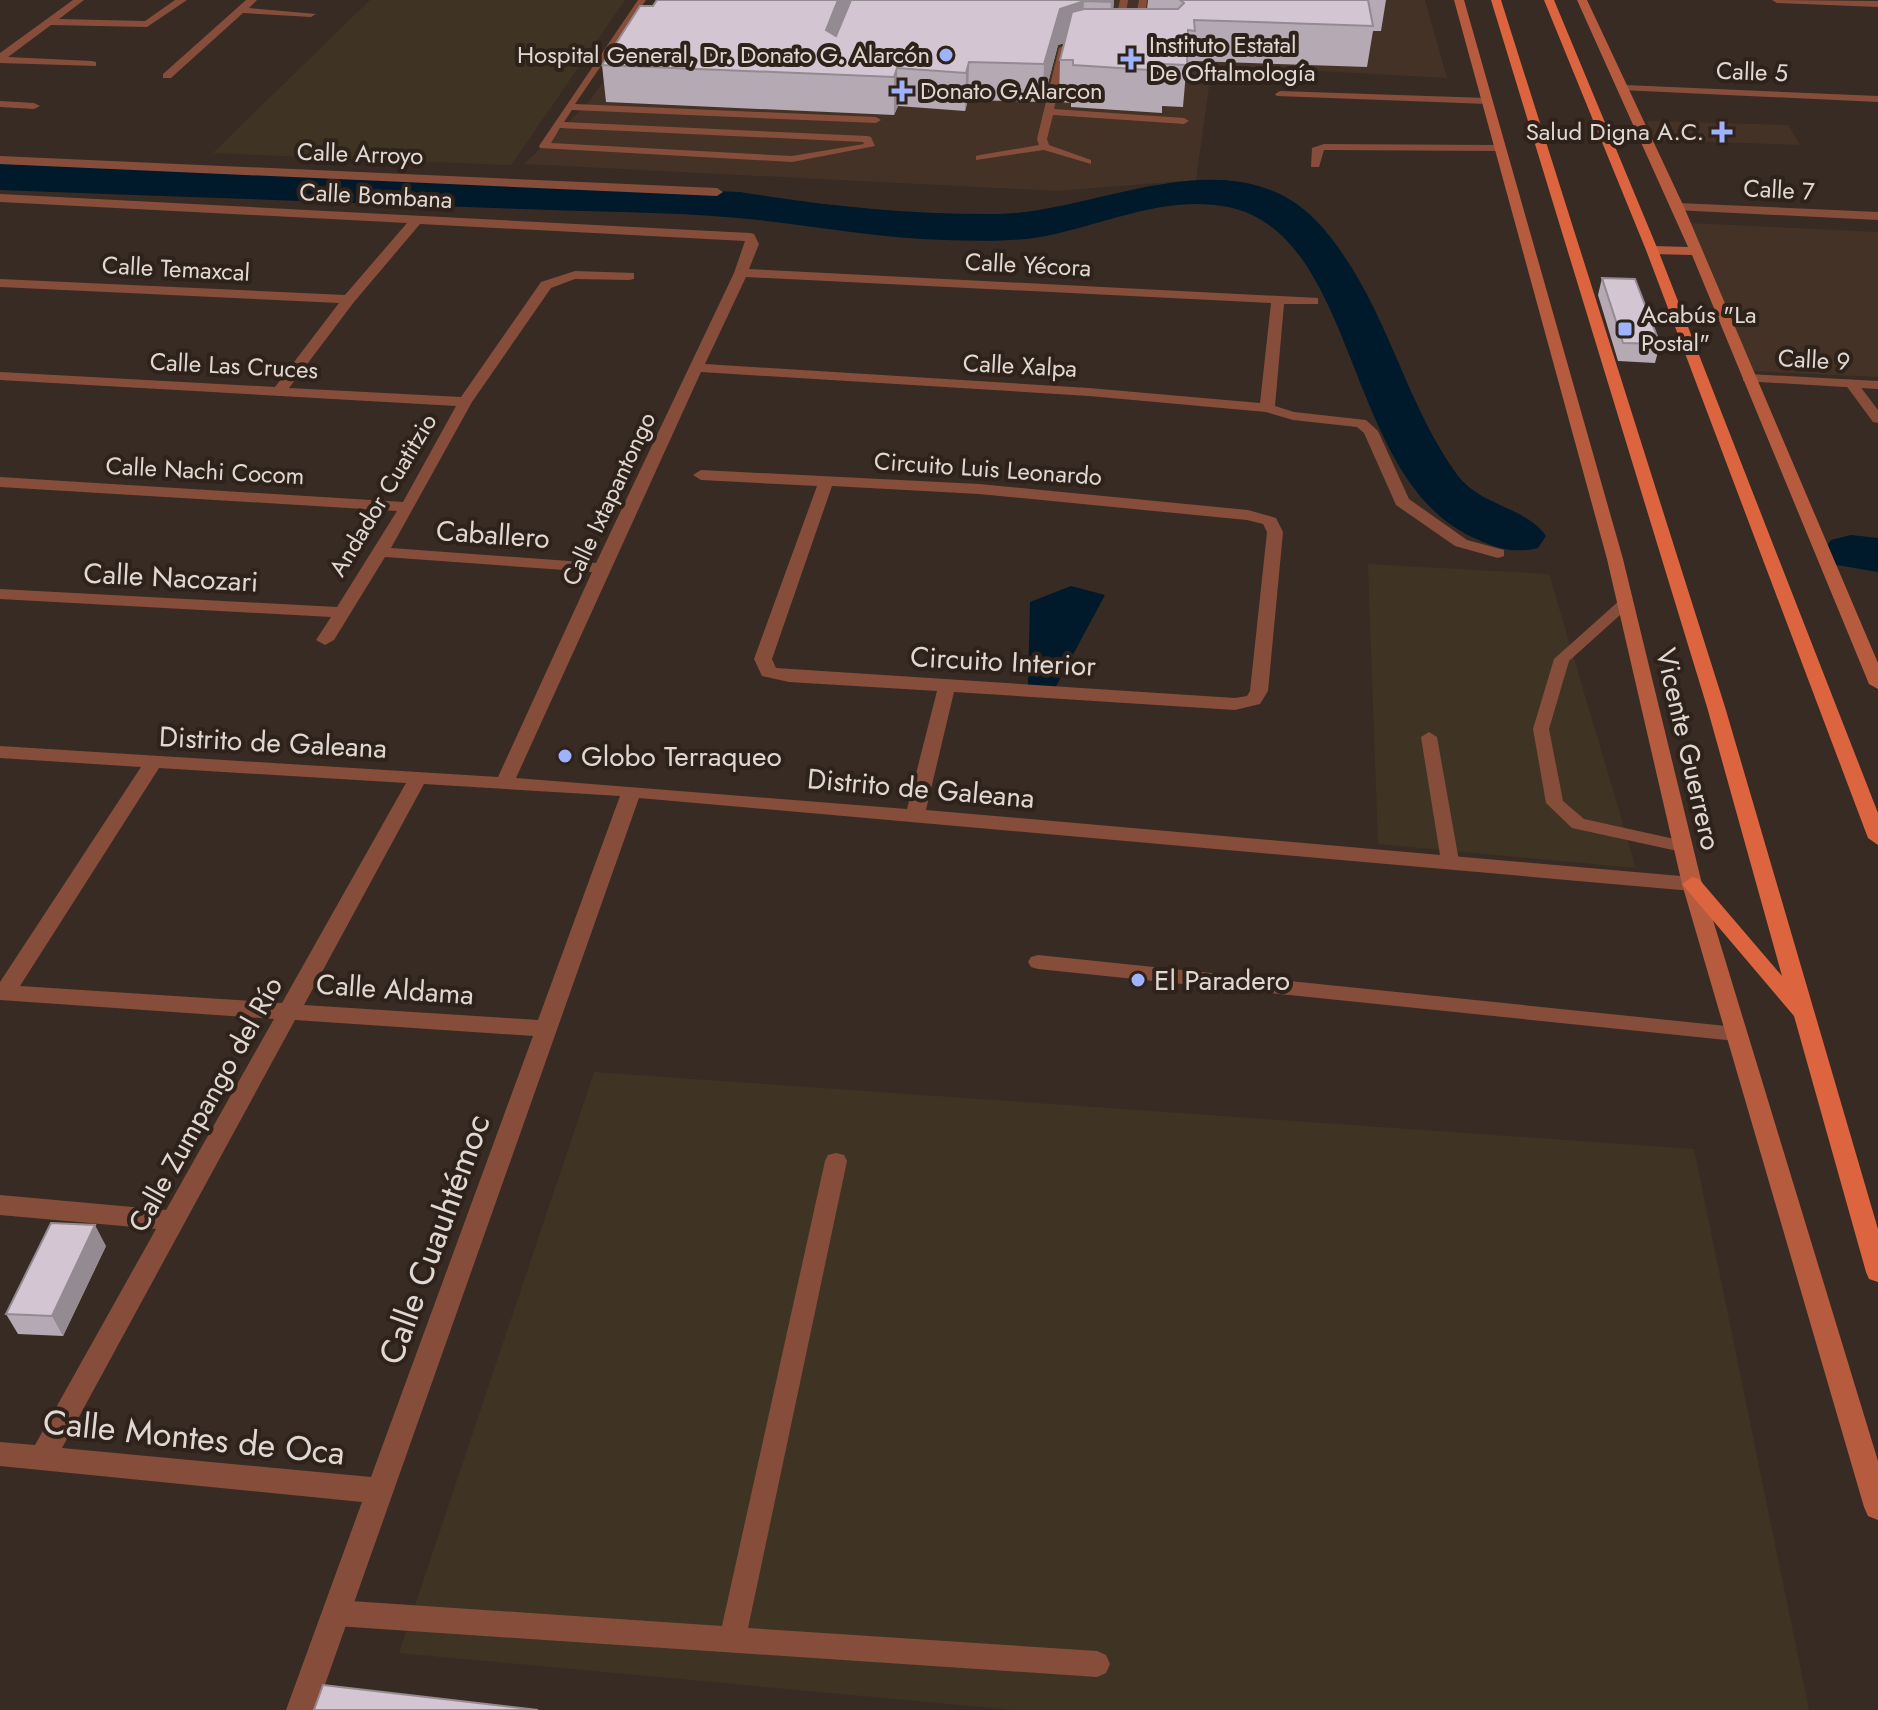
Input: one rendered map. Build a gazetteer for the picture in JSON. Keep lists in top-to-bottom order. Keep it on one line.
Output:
{"streets":{"main road":["Vicente Guerrero"],"street":["Calle 5","Calle Arroyo","Calle 7","Calle Bombana","Calle Yécora","Calle Temaxcal","Calle 9","Calle Las Cruces","Calle Xalpa","Circuito Luis Leonardo","Calle Nachi Cocom","Andador Cuatitzio","Calle Ixtapantongo","Caballero","Calle Nacozari","Circuito Interior","Distrito de Galeana","Calle Aldama","Calle Zumpango del Río","Calle Cuauhtémoc","Calle Montes de Oca"]},"crossings":[["Calle Bombana","Calle Ixtapantongo"],["Calle Yécora","Calle Ixtapantongo"],["Calle Las Cruces","Andador Cuatitzio"],["Calle Xalpa","Calle Ixtapantongo"],["Circuito Luis Leonardo","Circuito Interior"],["Calle Nachi Cocom","Andador Cuatitzio"],["Andador Cuatitzio","Caballero"],["Andador Cuatitzio","Calle Nacozari"],["Calle Ixtapantongo","Caballero"],["Calle Ixtapantongo","Distrito de Galeana"],["Distrito de Galeana","Vicente Guerrero"],["Distrito de Galeana","Calle Zumpango del Río"],["Distrito de Galeana","Calle Cuauhtémoc"],["Calle Aldama","Calle Zumpango del Río"],["Calle Aldama","Calle Cuauhtémoc"],["Calle Zumpango del Río","Calle Montes de Oca"],["Calle Cuauhtémoc","Calle Montes de Oca"]],"places":{"other":["Hospital General, Dr. Donato G. Alarcón","Globo Terraqueo","El Paradero"],"health":["Instituto Estatal De Oftalmología","Donato G.Alarcon","Salud Digna A.C."],"transit":["Acabús \"La Postal\""]}}
